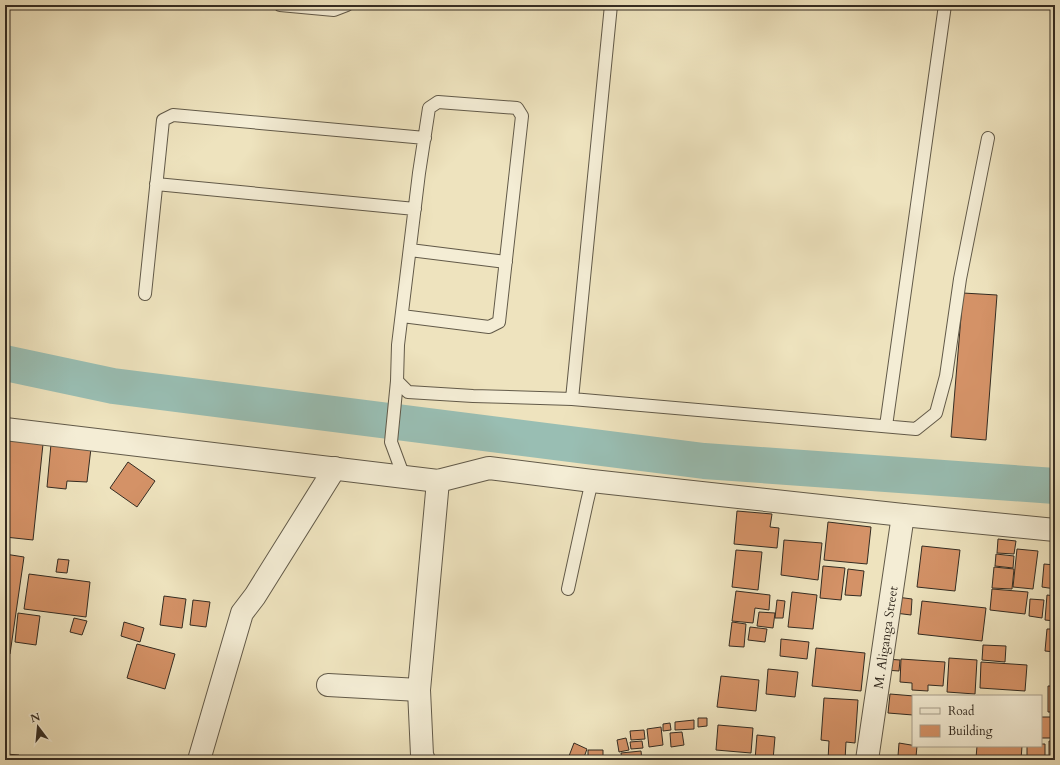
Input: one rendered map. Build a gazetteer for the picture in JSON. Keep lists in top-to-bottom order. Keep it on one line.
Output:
{"streets":{"street":["M. Aliganga Street"]},"legend":["Road","Building"],"north":"top"}
